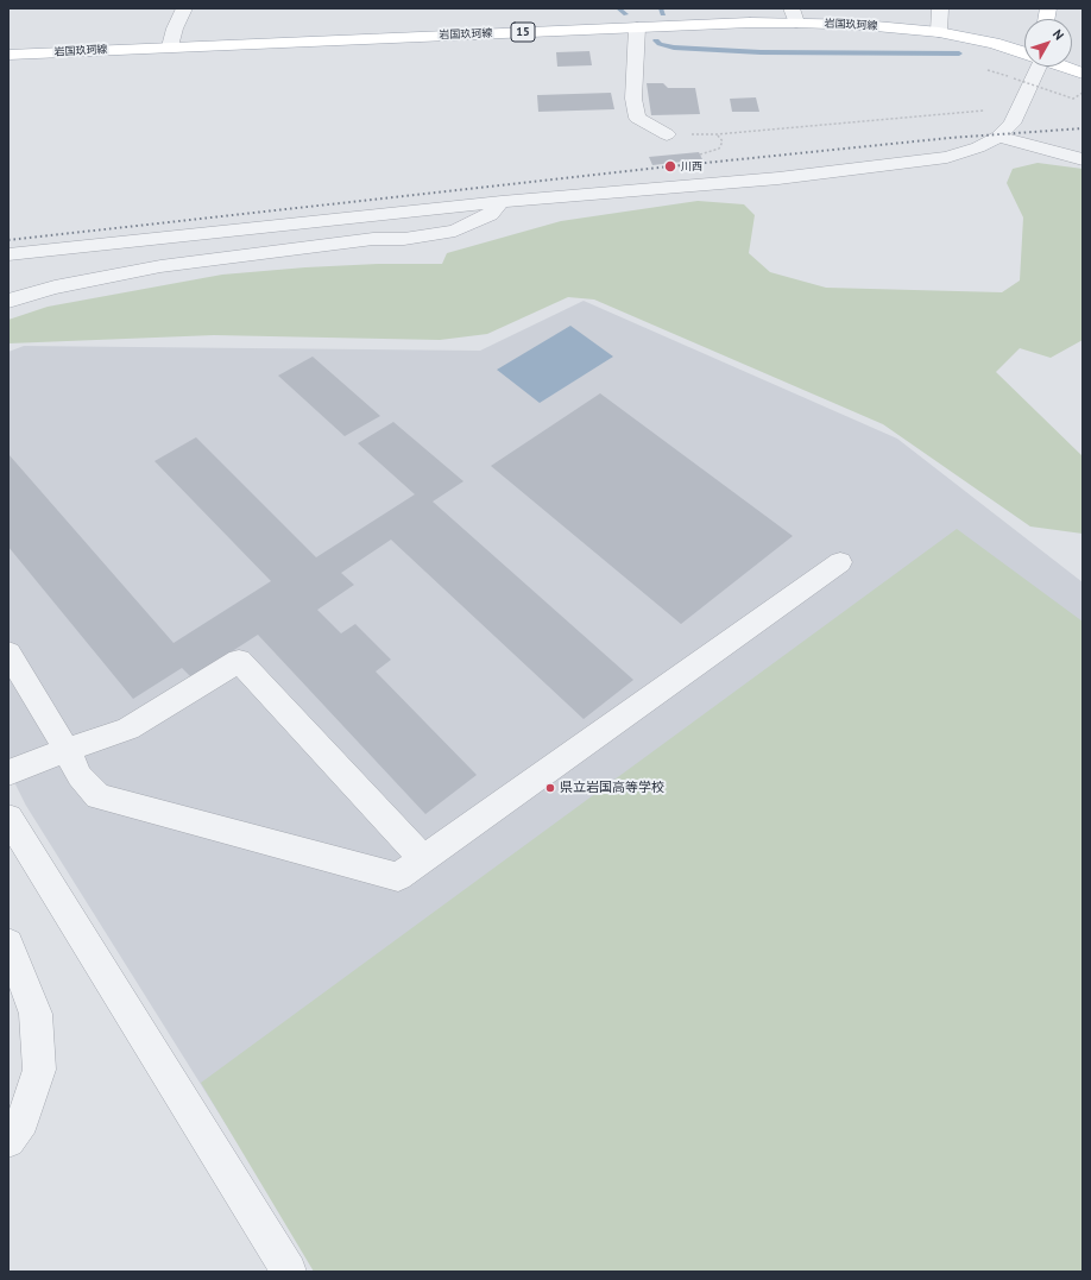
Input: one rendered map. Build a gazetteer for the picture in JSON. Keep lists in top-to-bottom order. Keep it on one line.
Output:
{"streets":{"main road":["岩国玖珂線","15"]},"places":["川西","県立岩国高等学校"],"north":"top right"}
